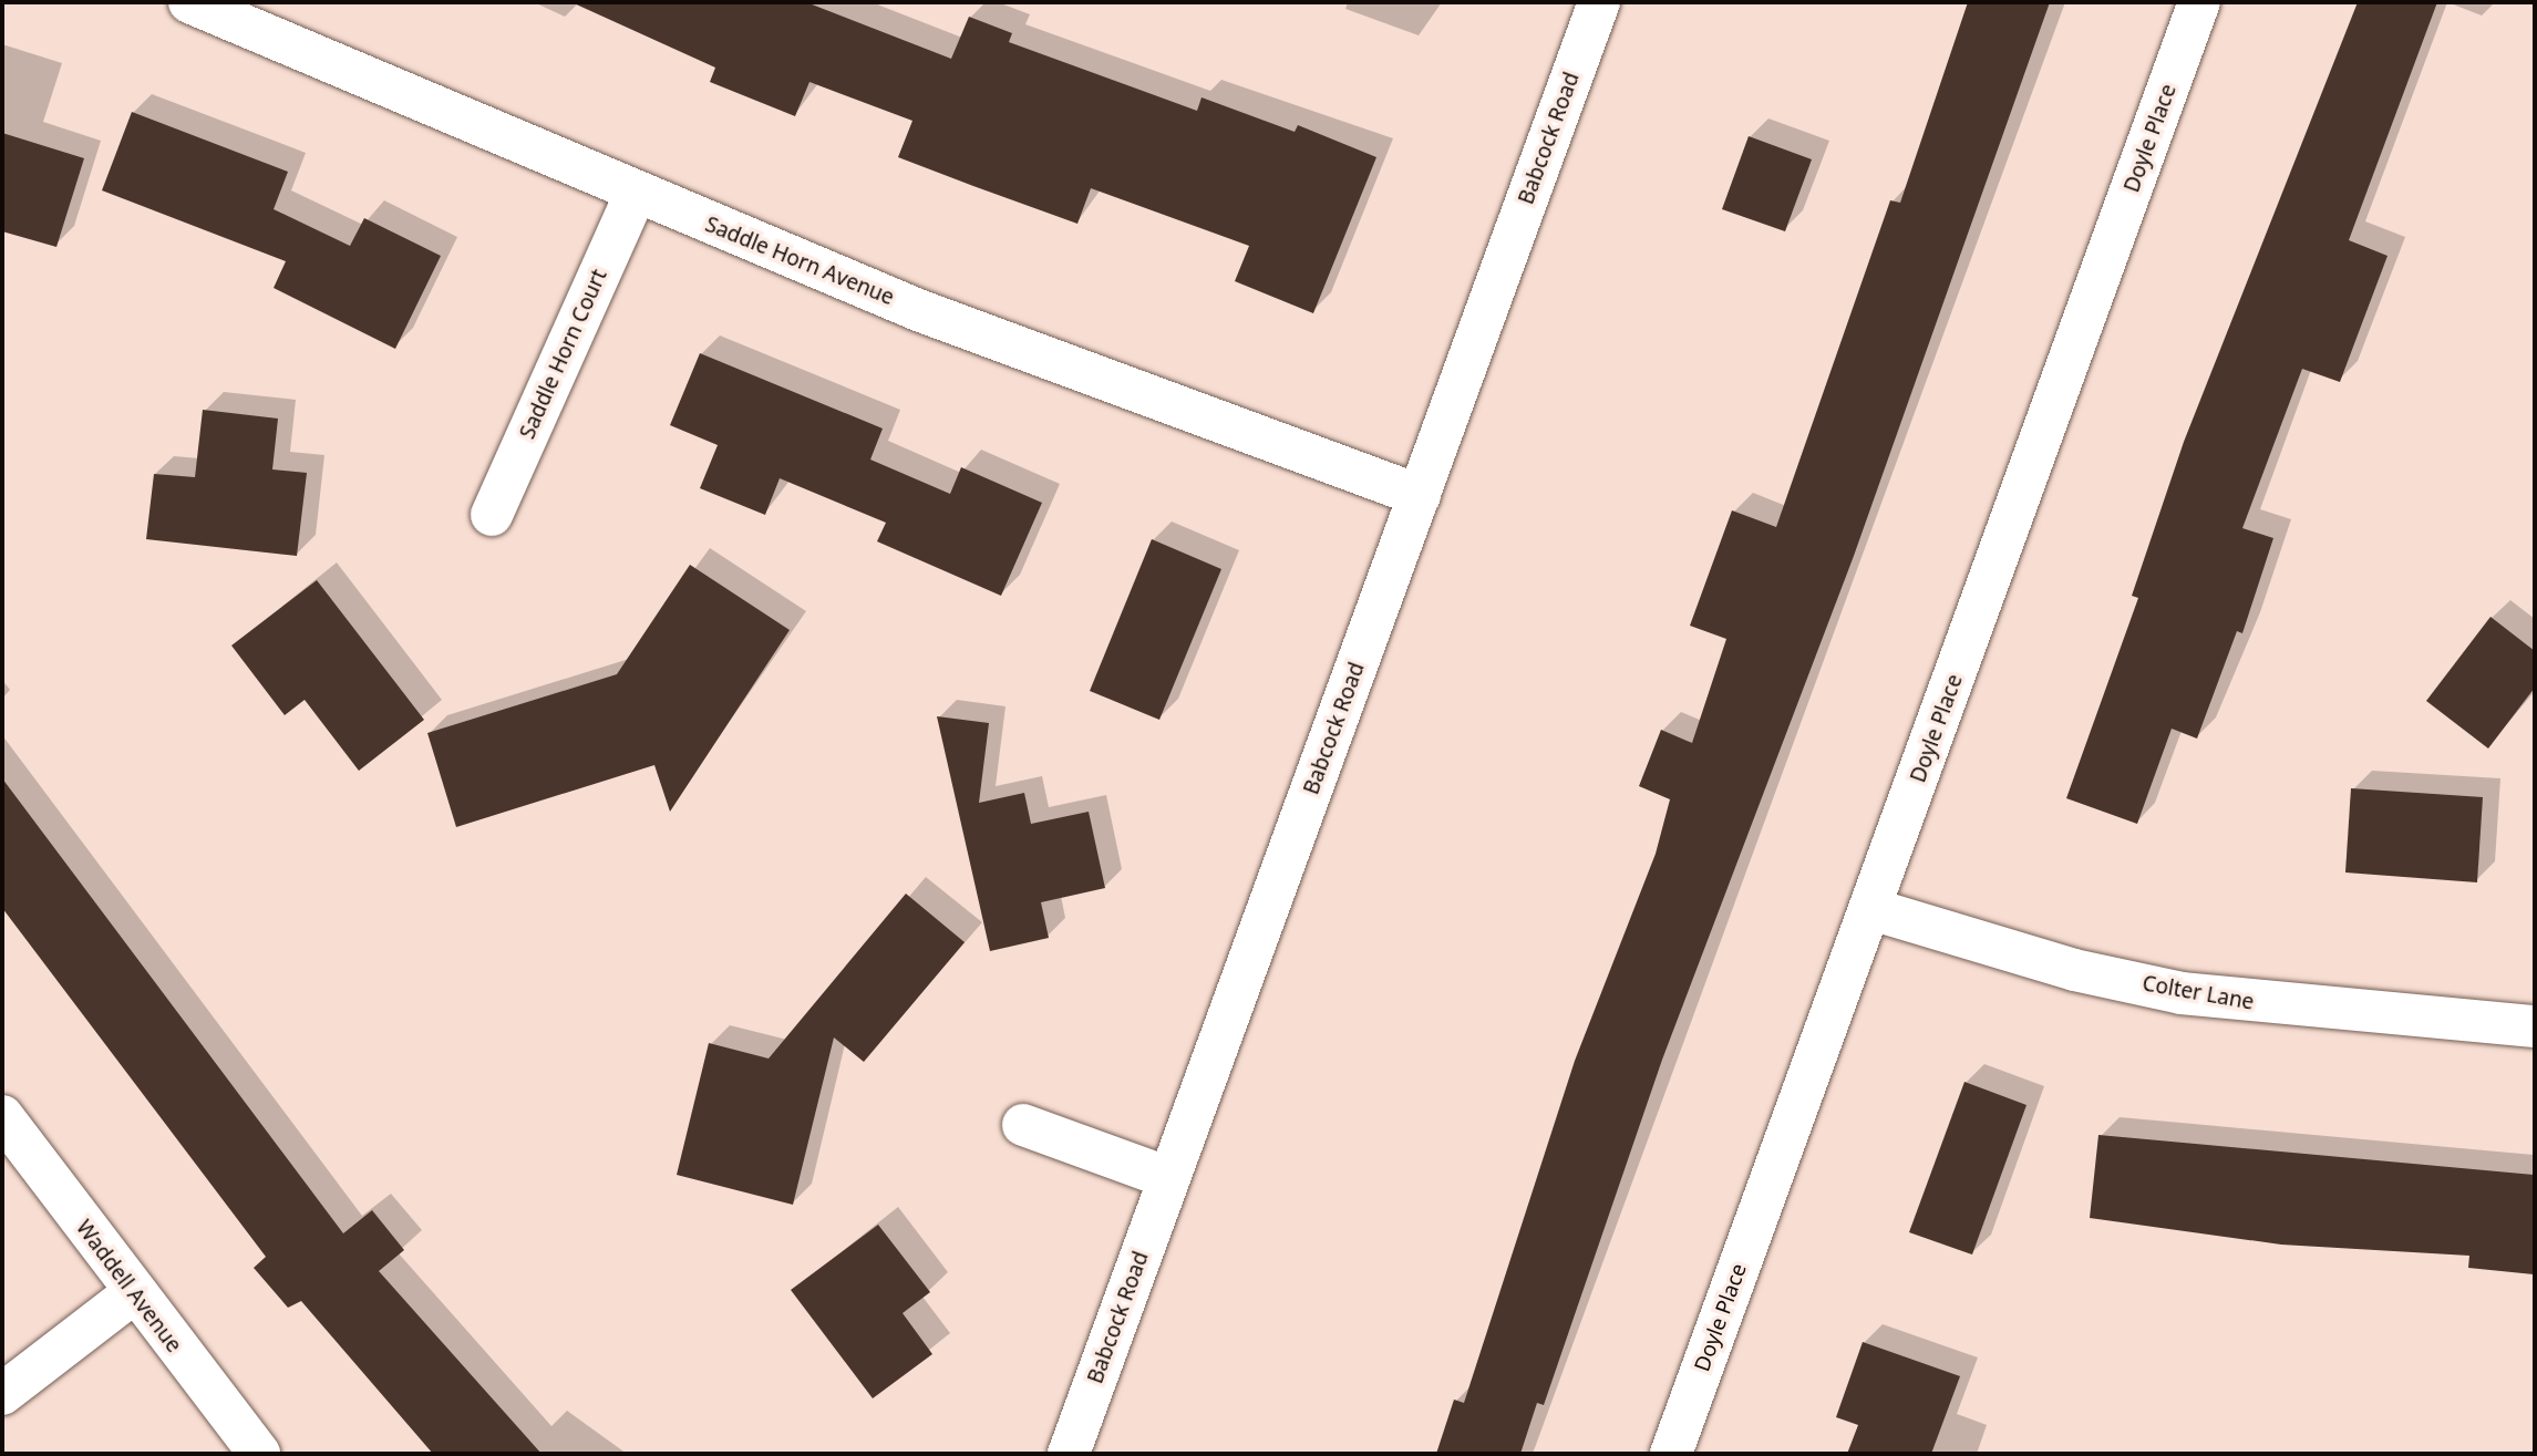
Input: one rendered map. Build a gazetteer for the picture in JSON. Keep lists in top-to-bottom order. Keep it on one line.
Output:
{"streets":{"street":["Babcock Road","Doyle Place","Saddle Horn Avenue","Saddle Horn Court","Colter Lane","Waddell Avenue"]},"crossings":[["Babcock Road","Saddle Horn Avenue"],["Doyle Place","Colter Lane"],["Saddle Horn Avenue","Saddle Horn Court"]]}
